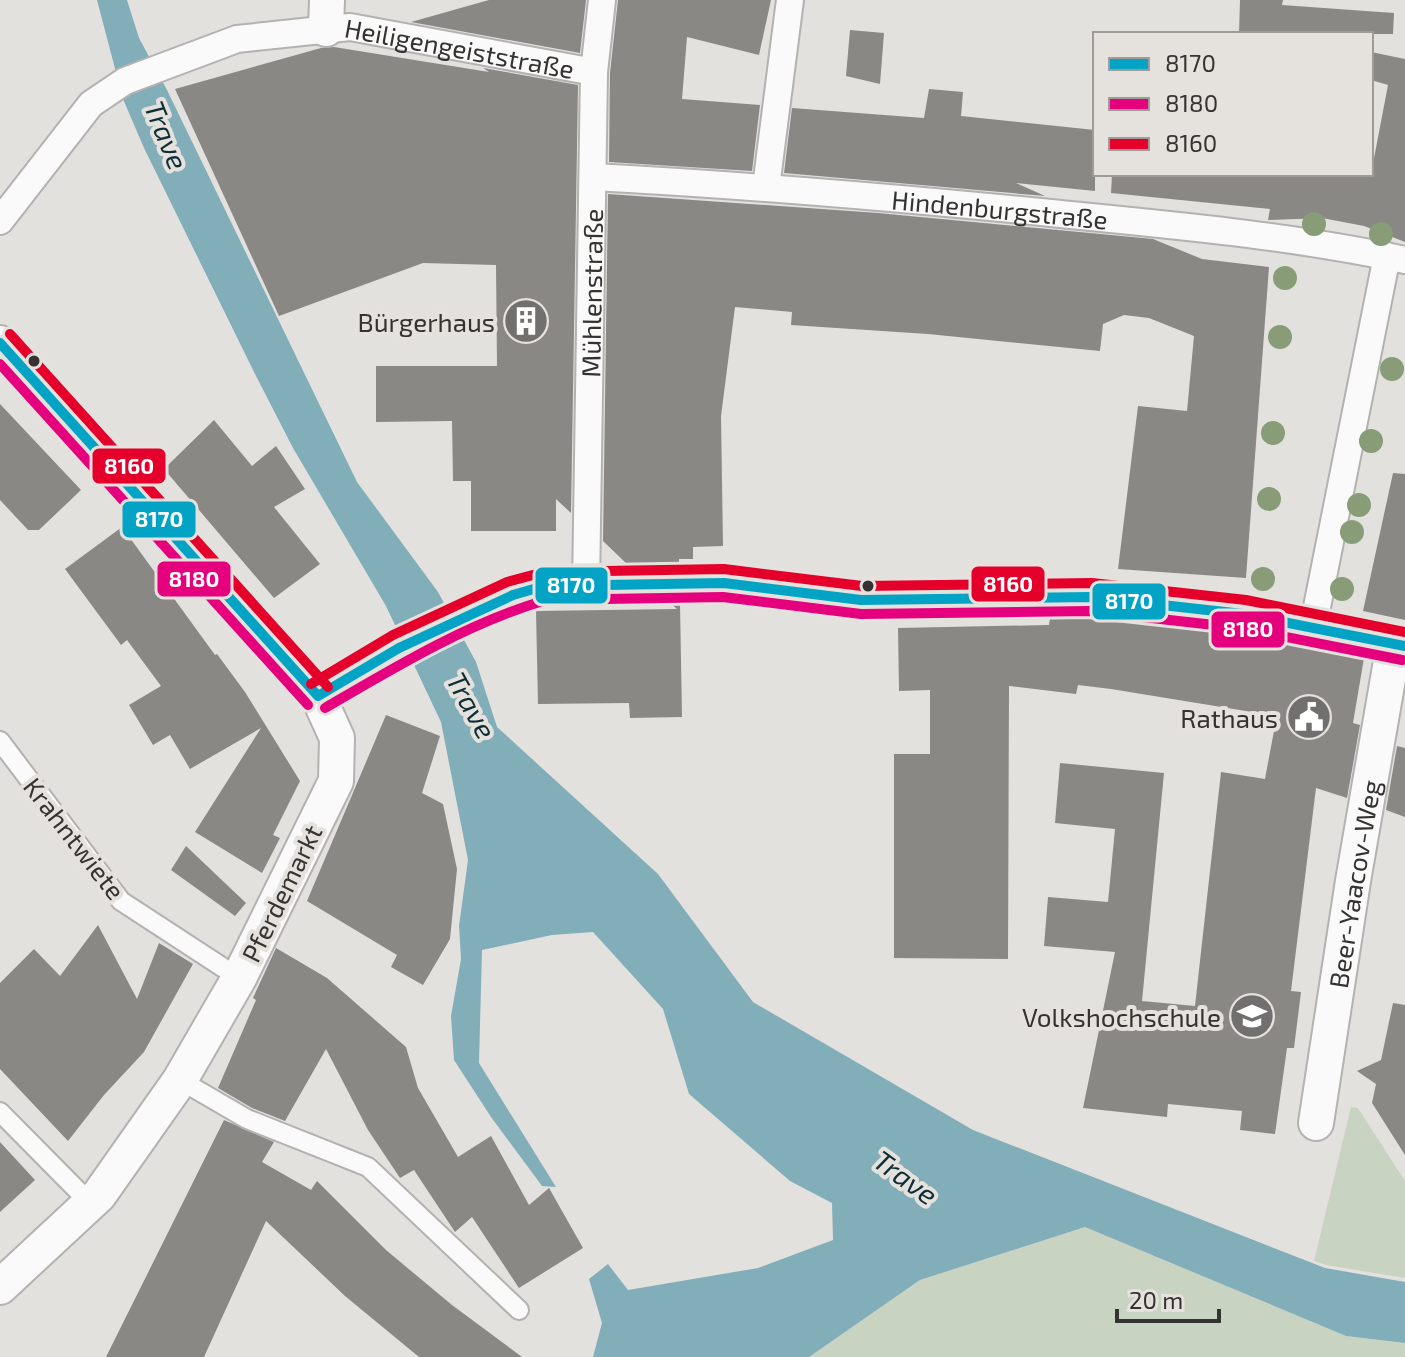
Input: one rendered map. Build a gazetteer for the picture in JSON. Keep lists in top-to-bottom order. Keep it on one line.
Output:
{"streets":{"street":["Heiligengeiststraße","Hindenburgstraße","Mühlenstraße","Beer-Yaacov-Weg","Pferdemarkt"],"lane":["Krahntwiete"]},"crossings":[["Heiligengeiststraße","Mühlenstraße"],["Hindenburgstraße","Mühlenstraße"],["Krahntwiete","Pferdemarkt"]],"water":["Trave"],"places":{"building":["Bürgerhaus"],"public building":["Rathaus"],"school or university":["Volkshochschule"]},"lines":["transit line 8160","transit line 8170","transit line 8180"],"legend":["8170","8180","8160"],"scale_bar":"20 m"}
